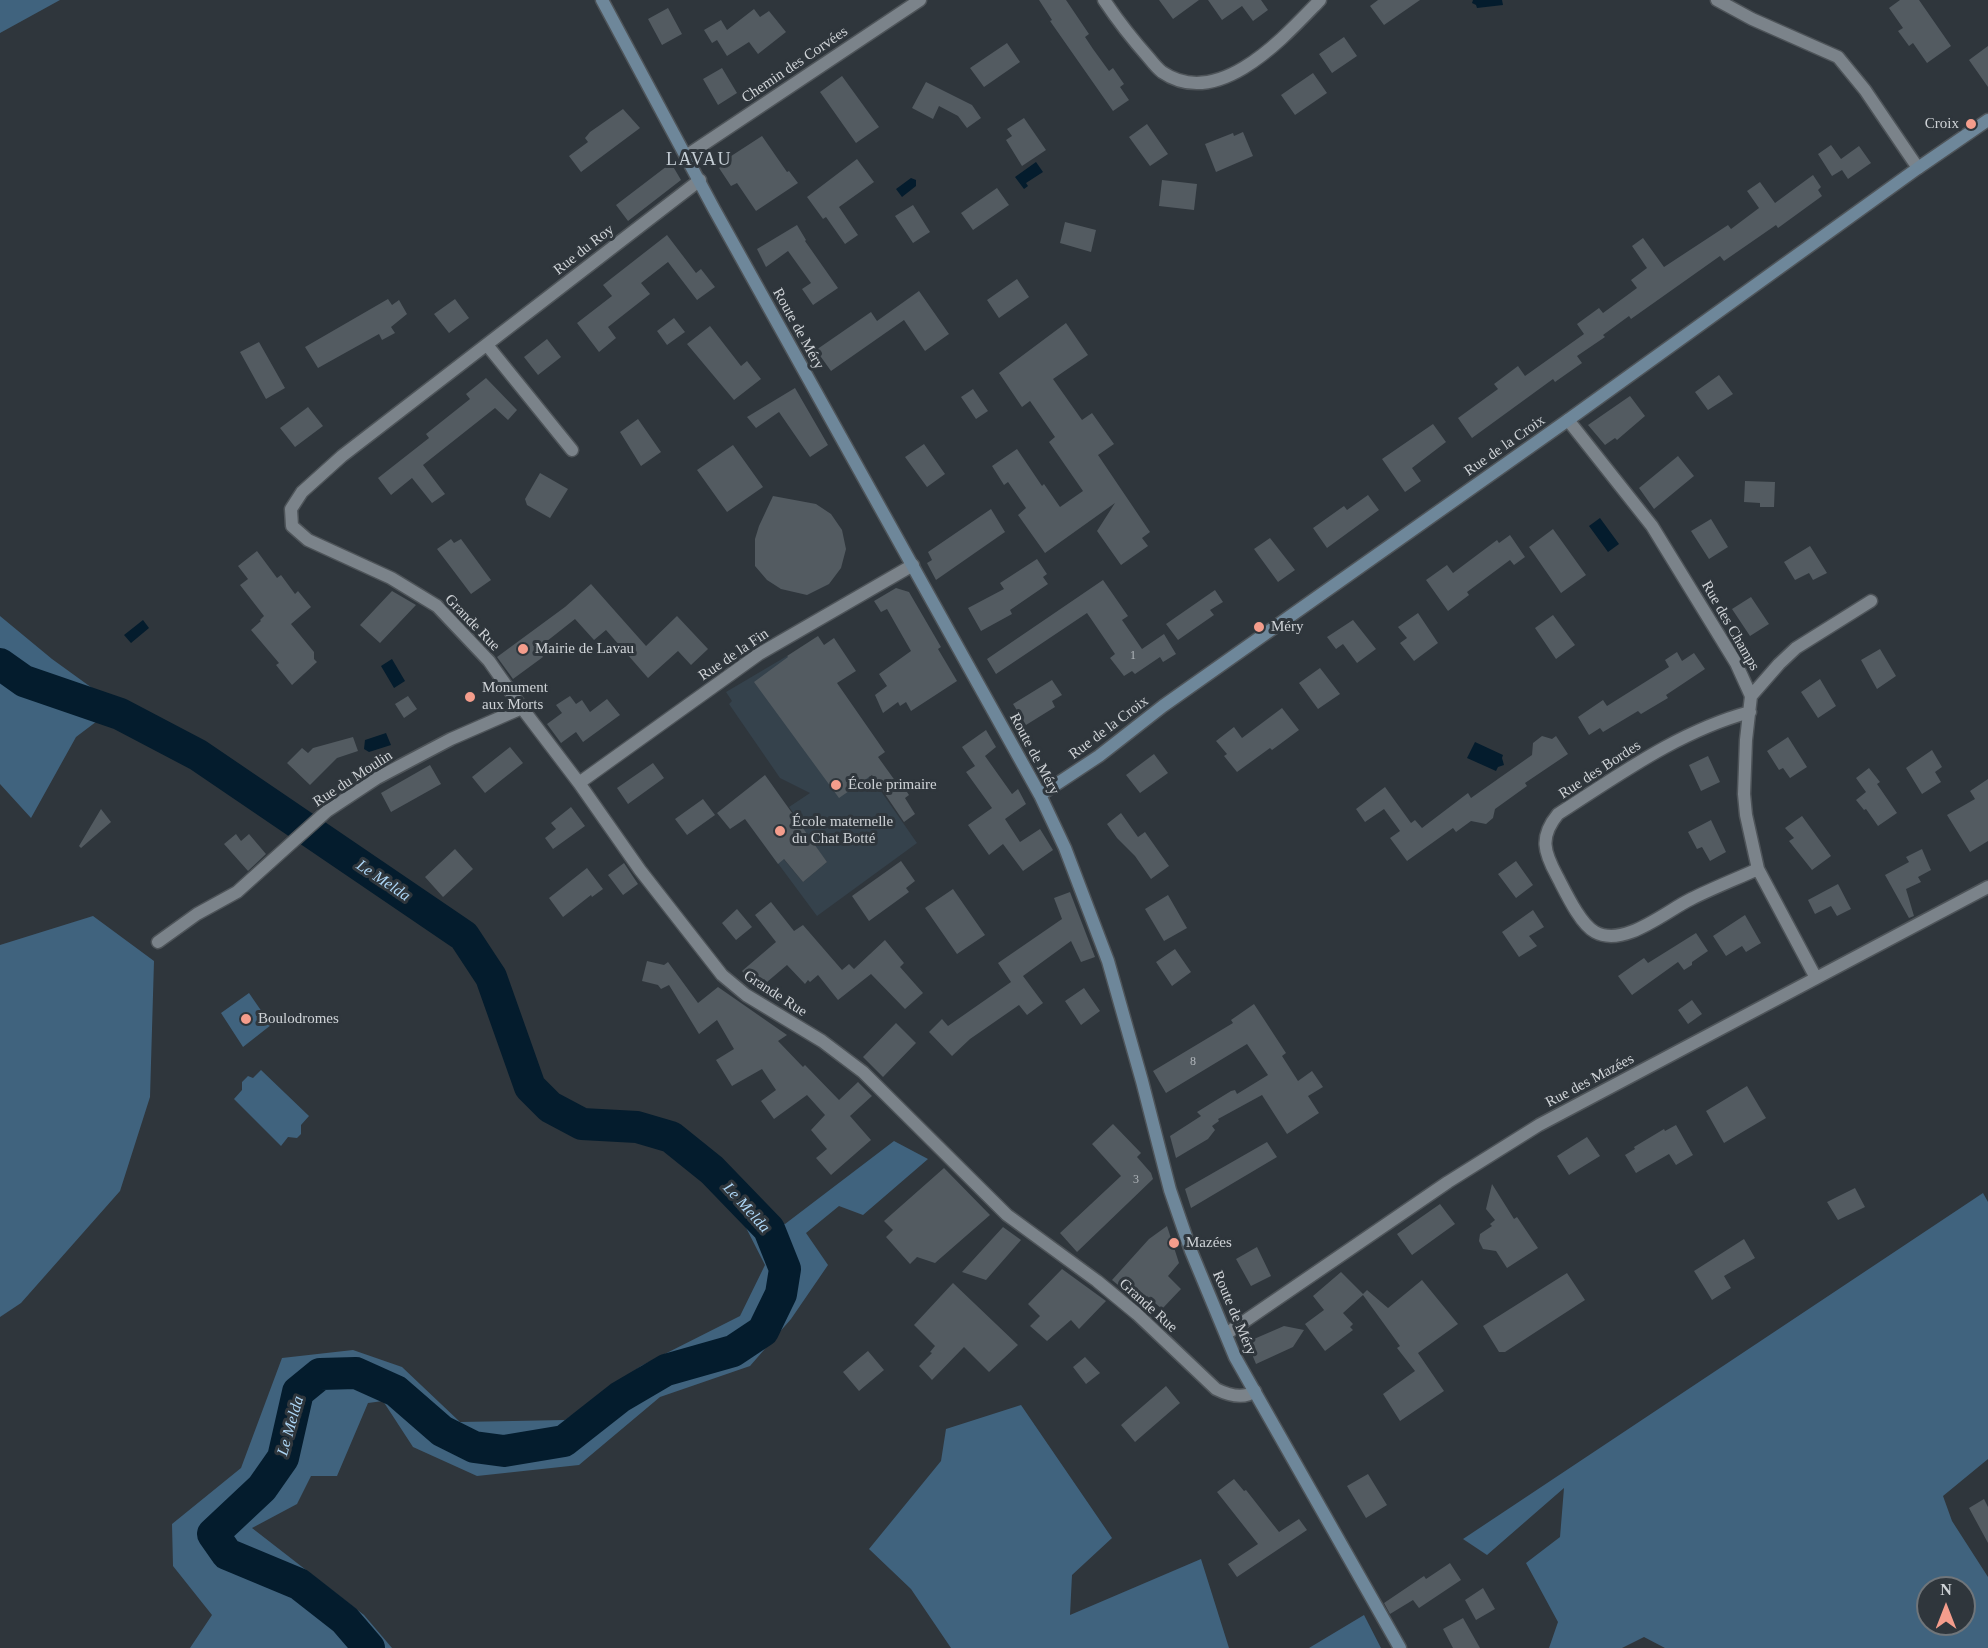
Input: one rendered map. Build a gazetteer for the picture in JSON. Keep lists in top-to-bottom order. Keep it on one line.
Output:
{"streets":{"main road":["Route de Méry","Rue de la Croix"],"street":["Chemin des Corvées","Rue du Roy","Grande Rue","Rue des Champs","Rue de la Fin","Rue des Bordes","Rue du Moulin","Rue des Mazées"]},"crossings":[["Chemin des Corvées","Route de Méry"],["Rue du Roy","Route de Méry"],["Rue du Roy","Grande Rue"],["Route de Méry","Rue de la Croix"],["Route de Méry","Grande Rue"],["Route de Méry","Rue de la Fin"],["Route de Méry","Rue des Mazées"],["Rue de la Croix","Rue des Champs"],["Grande Rue","Rue de la Fin"],["Grande Rue","Rue du Moulin"],["Rue des Champs","Rue des Bordes"],["Rue des Champs","Rue des Mazées"]],"districts":["LAVAU"],"water":["Le Melda"],"places":["Croix","Méry","Mairie de Lavau","Monument aux Morts","École primaire","École maternelle du Chat Botté","Boulodromes","Mazées"],"house_numbers":["1","8","3"],"north":"top"}
